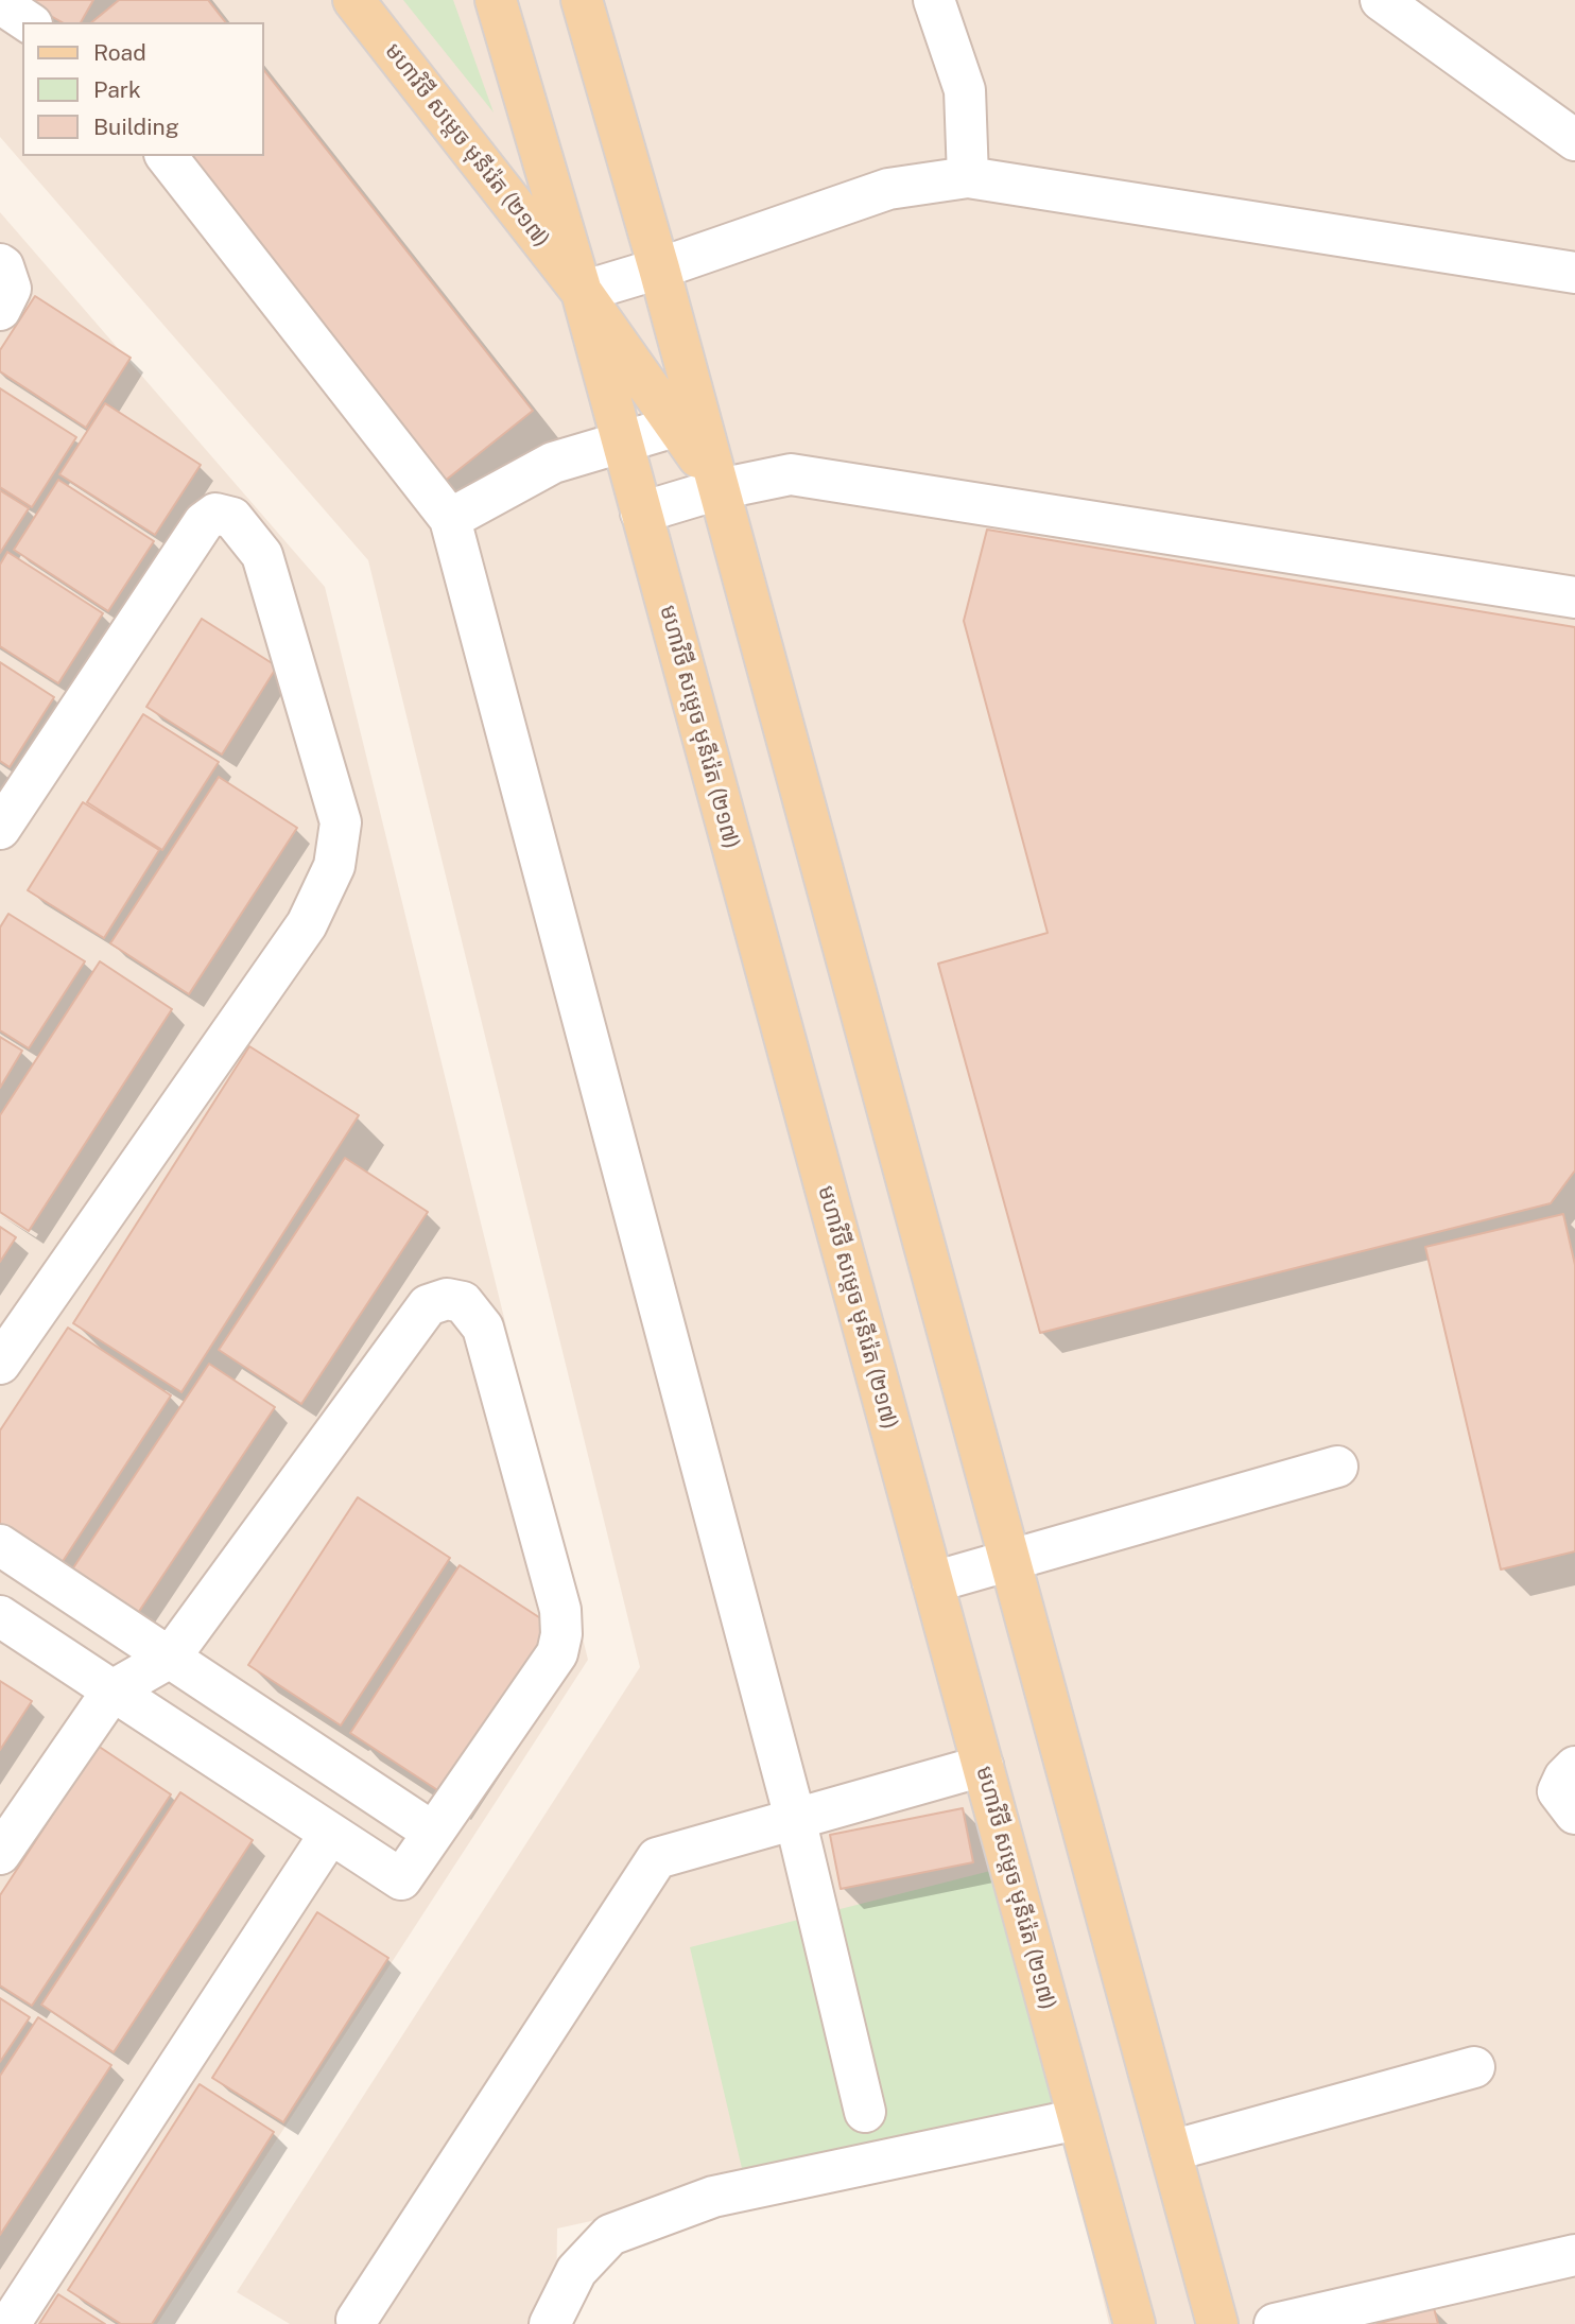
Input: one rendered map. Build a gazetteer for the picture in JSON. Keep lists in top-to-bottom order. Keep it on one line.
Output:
{"streets":{"main road":["មហាវិថី សម្តេច មុនីរ៉េត (២១៧)"]},"legend":["Road","Park","Building"]}
